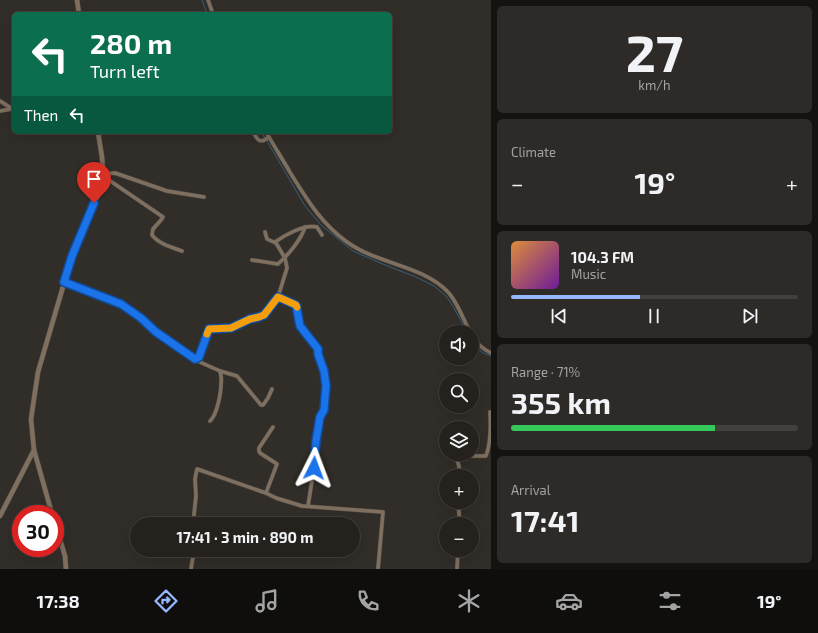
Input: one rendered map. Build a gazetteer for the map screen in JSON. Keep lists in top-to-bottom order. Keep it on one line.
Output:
{"page":{"tile":[["27","km/h"],"Climate",["Range · 71%","355 km"],["Arrival","17:41"]],"turn":["280 m","Turn left"],"then":"Then","heat":["−","19°","+"],"song":["104.3 FM","Music"],"map_buttons":["+","−"],"limit":"30","trip":"17:41 · 3 min · 890 m","tabs":["17:38","19°"]}}
